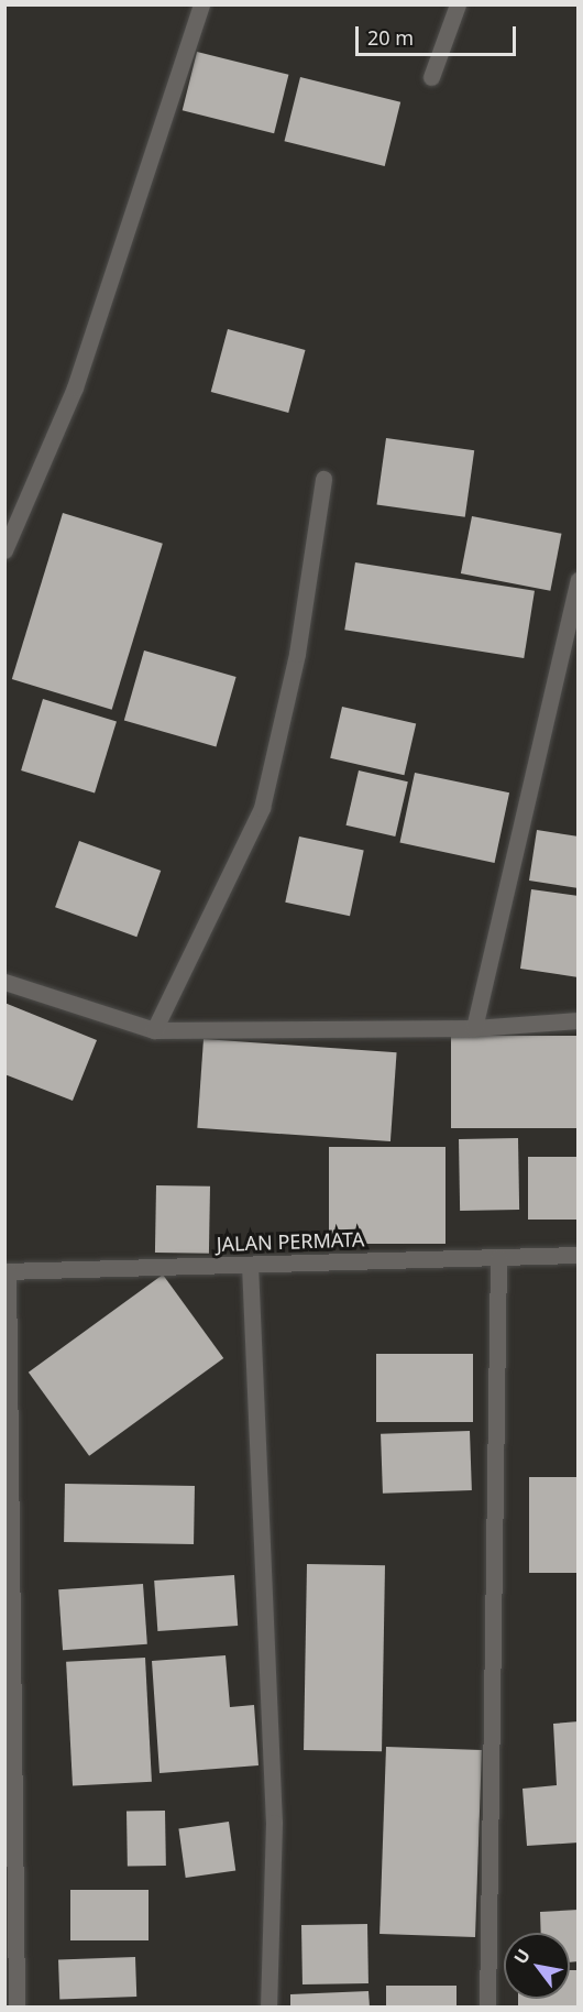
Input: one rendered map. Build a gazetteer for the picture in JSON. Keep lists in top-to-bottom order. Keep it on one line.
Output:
{"streets":{"street":["JALAN PERMATA"]},"scale_bar":"20 m","north":"top left"}
